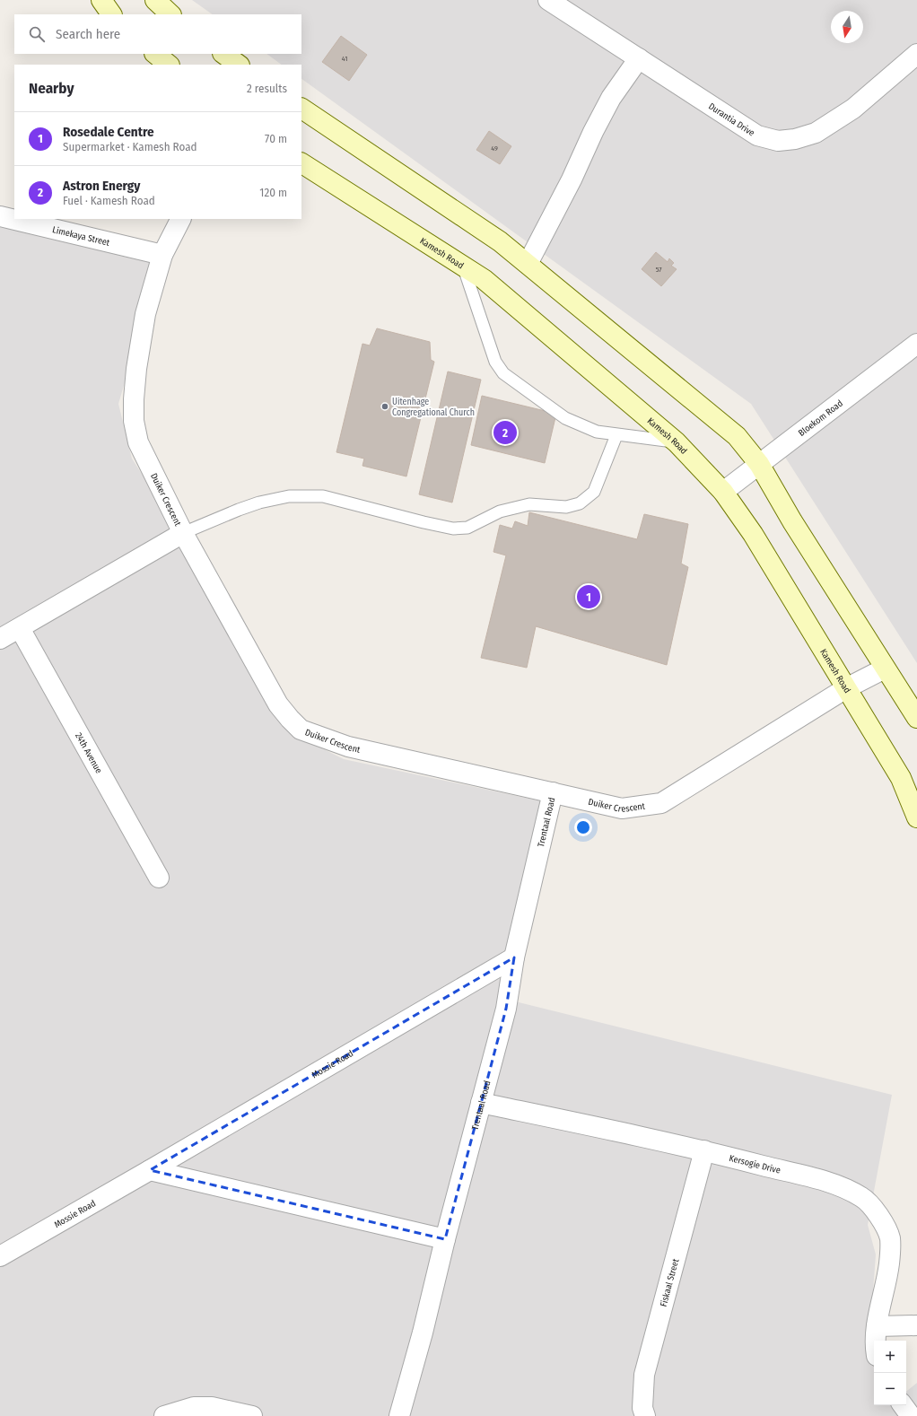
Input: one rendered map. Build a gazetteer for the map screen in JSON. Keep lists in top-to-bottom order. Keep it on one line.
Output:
{"streets":{"main road":["Kamesh Road"],"street":["Durantia Drive","Limekaya Street","Bloekom Road","Duiker Crescent","24th Avenue","Trentaal Road","Mossie Road","Kersogie Drive","Fiskaal Street"]},"crossings":[["Limekaya Street","Duiker Crescent"],["Kamesh Road","Bloekom Road"],["Kamesh Road","Duiker Crescent"],["Duiker Crescent","Trentaal Road"],["Trentaal Road","Mossie Road"],["Trentaal Road","Kersogie Drive"],["Kersogie Drive","Fiskaal Street"]],"places":["Uitenhage Congregational Church"],"house_numbers":["41","49","57"],"north":"bottom","page":{"search":"Search here","heading":["Nearby","2 results"],"list":[{"mark":"1","name":"Rosedale Centre","note":"Supermarket · Kamesh Road","value":"70 m"},{"mark":"2","name":"Astron Energy","note":"Fuel · Kamesh Road","value":"120 m"}],"pins":["2","1"],"map_buttons":["+","−"]}}
